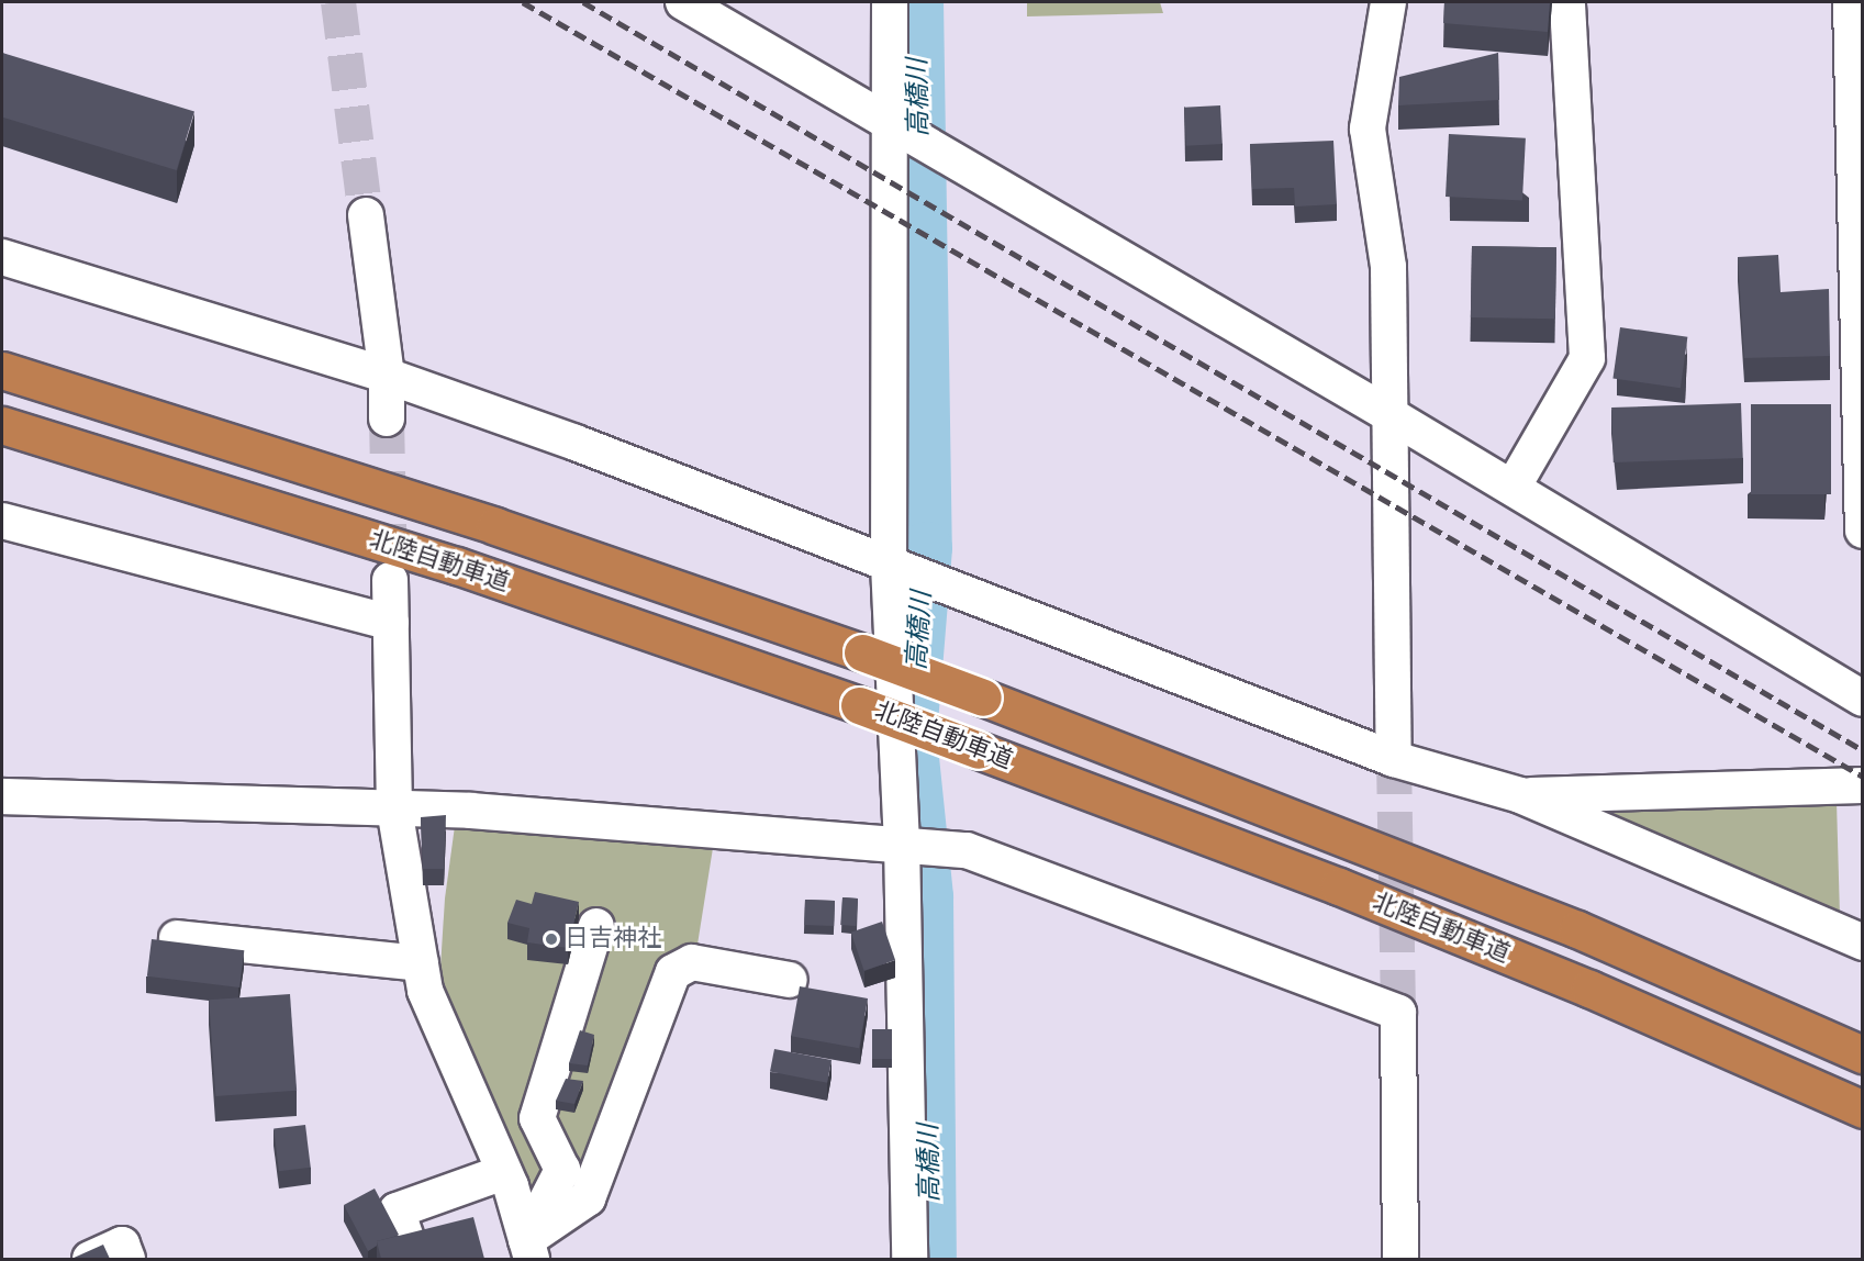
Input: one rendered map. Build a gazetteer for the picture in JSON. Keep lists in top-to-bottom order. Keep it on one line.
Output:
{"streets":{"highway":["北陸自動車道"]},"water":["高橋川"],"places":["日吉神社"]}
